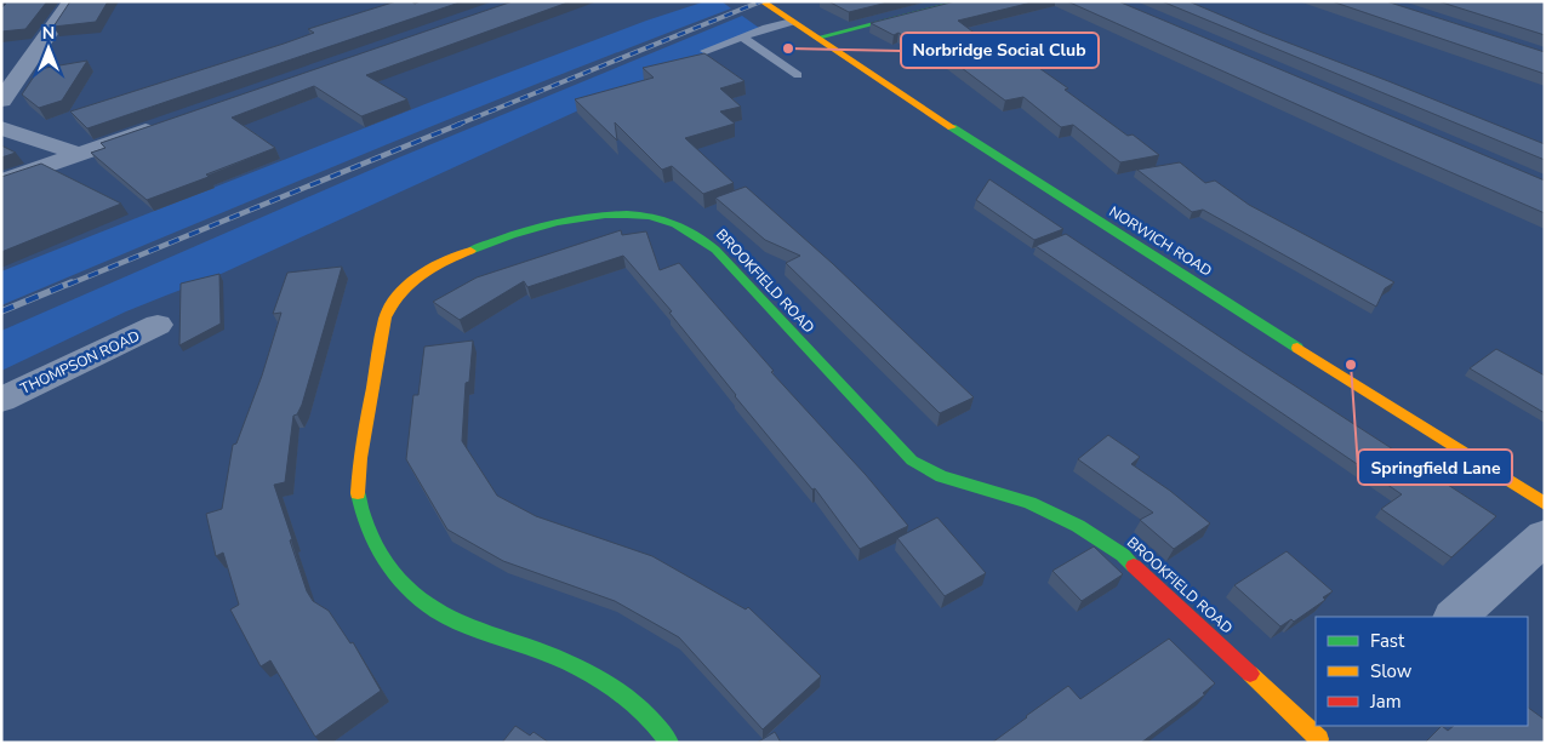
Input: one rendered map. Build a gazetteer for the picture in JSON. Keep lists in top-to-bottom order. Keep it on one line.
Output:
{"streets":{"street":["NORWICH ROAD","BROOKFIELD ROAD","THOMPSON ROAD"]},"places":["Norbridge Social Club","Springfield Lane"],"legend":["Fast","Slow","Jam"],"north":"top"}
